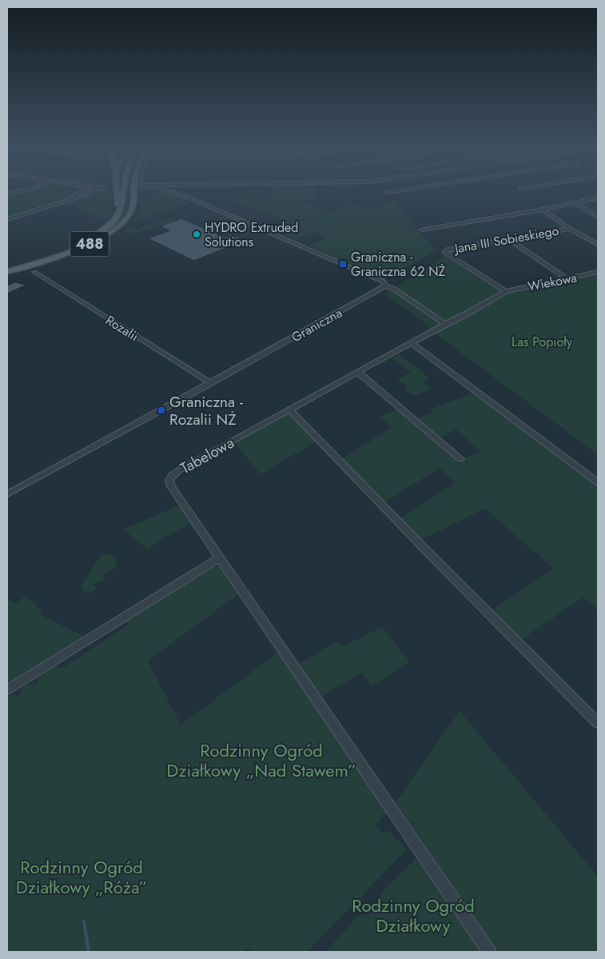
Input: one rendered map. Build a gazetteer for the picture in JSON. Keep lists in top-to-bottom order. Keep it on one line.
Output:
{"streets":{"main road":["488"],"street":["Jana III Sobieskiego","Wiekowa","Graniczna","Rozalii","Tabelowa"]},"crossings":[["Jana III Sobieskiego","Wiekowa"],["Jana III Sobieskiego","Tabelowa"],["Wiekowa","Tabelowa"],["Graniczna","Rozalii"]],"parks":["Las Popioły","Rodzinny Ogród Działkowy „Nad Stawem”","Rodzinny Ogród Działkowy „Róża”","Rodzinny Ogród Działkowy"],"places":{"other":["HYDRO Extruded Solutions"],"transit":["Graniczna - Graniczna 62 NŻ","Graniczna - Rozalii NŻ"]}}
